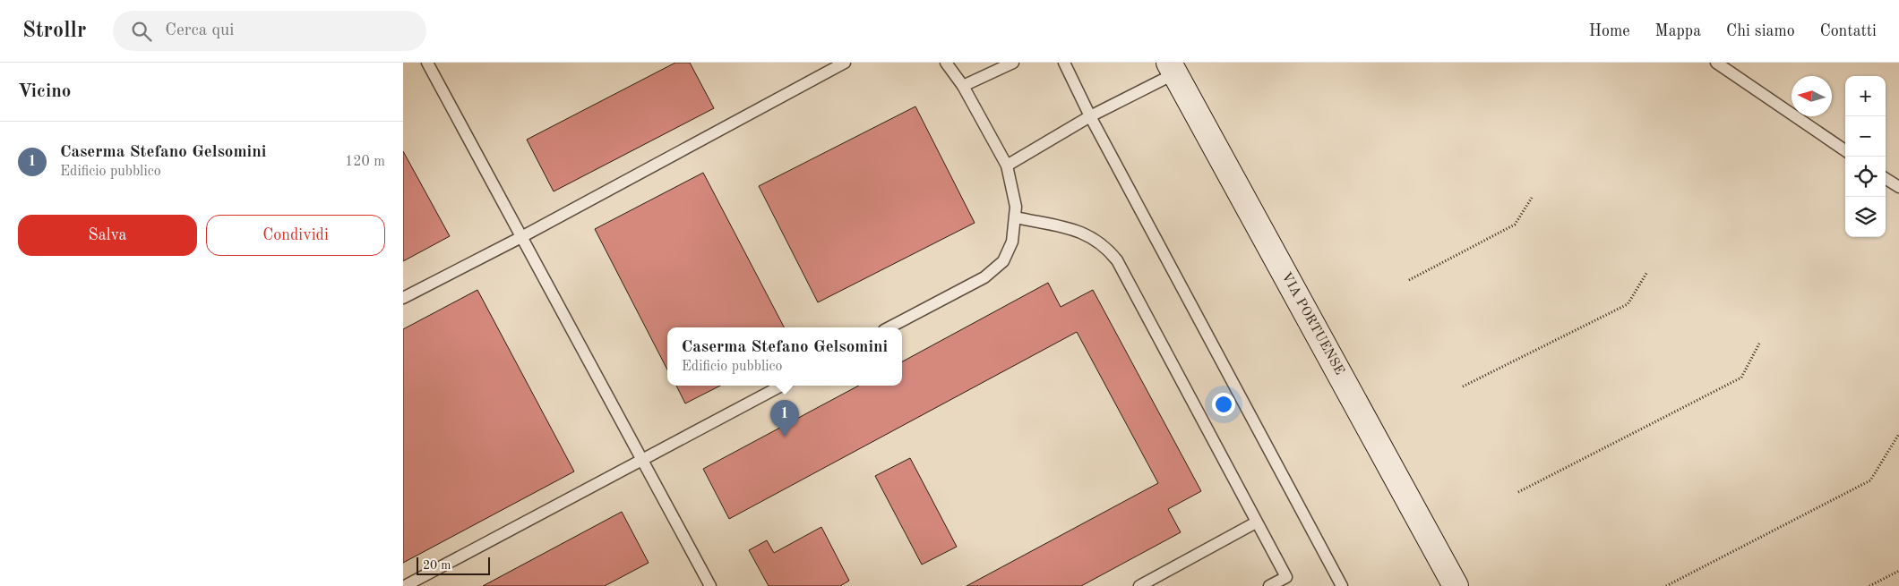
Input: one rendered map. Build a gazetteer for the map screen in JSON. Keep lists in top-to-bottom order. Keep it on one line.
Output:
{"streets":{"street":["VIA PORTUENSE"]},"scale_bar":"20 m","north":"left","page":{"header":"Strollr","search":"Cerca qui","nav":["Home","Mappa","Chi siamo","Contatti"],"heading":"Vicino","map_buttons":["+","−"],"list":[{"mark":"1","name":"Caserma Stefano Gelsomini","note":"Edificio pubblico","value":"120 m"}],"buttons":["Salva","Condividi"],"popup":["Caserma Stefano Gelsomini","Edificio pubblico"],"pins":"1","scale":"20 m"}}
